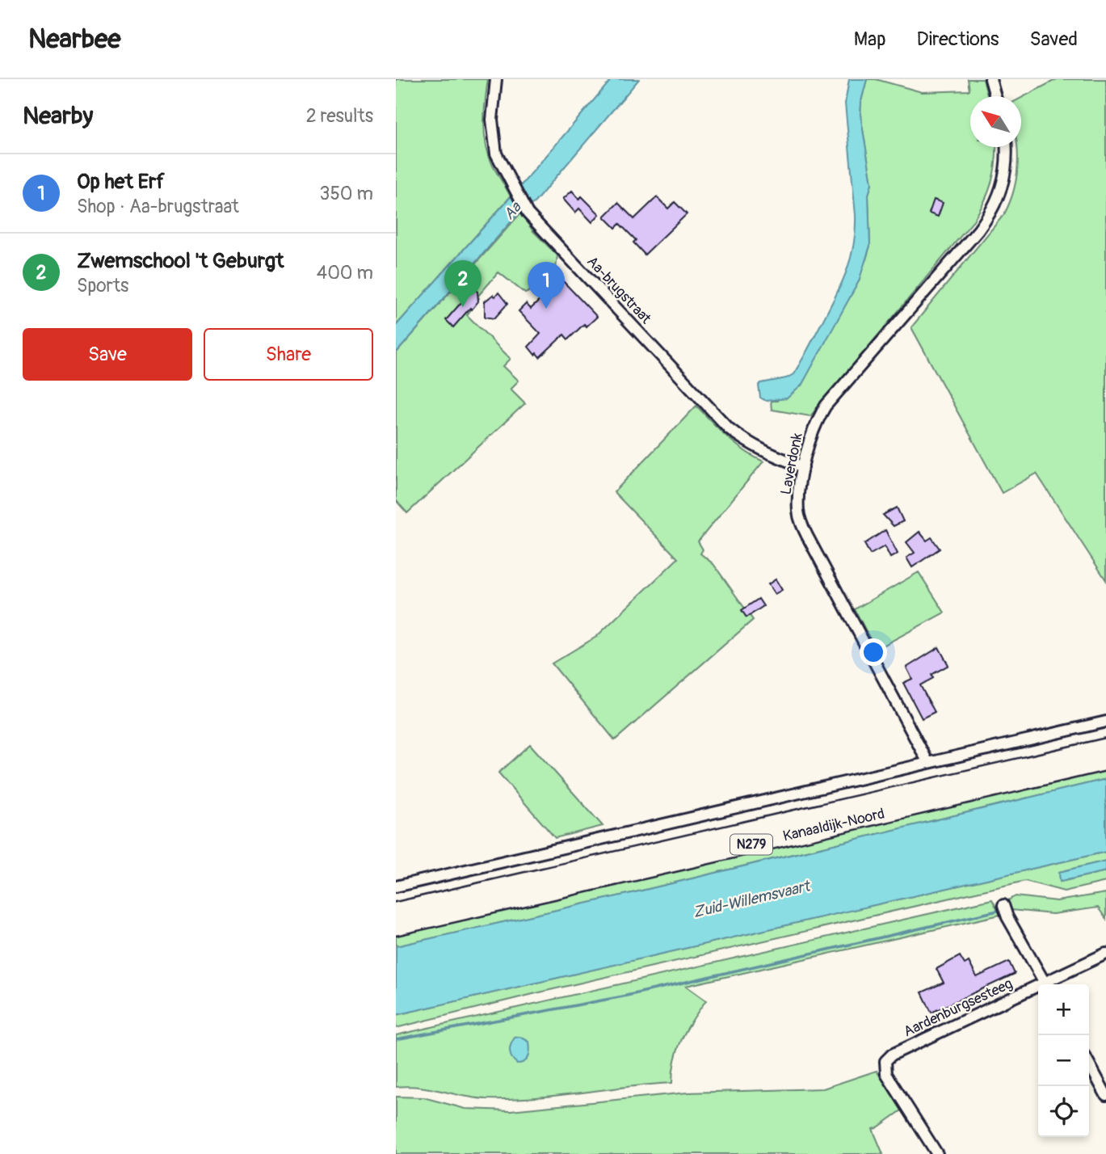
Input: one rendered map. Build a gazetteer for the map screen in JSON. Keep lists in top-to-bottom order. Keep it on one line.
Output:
{"streets":{"highway":["Kanaaldijk-Noord","N279"],"street":["Aa-brugstraat","Laverdonk","Aardenburgsesteeg"]},"crossings":[["Aa-brugstraat","Laverdonk"]],"water":["Aa","Zuid-Willemsvaart"],"north":"top left","page":{"header":"Nearbee","nav":["Map","Directions","Saved"],"heading":["Nearby","2 results"],"list":[{"mark":"1","name":"Op het Erf","note":"Shop · Aa-brugstraat","value":"350 m"},{"mark":"2","name":"Zwemschool 't Geburgt","note":"Sports","value":"400 m"}],"pins":["2","1"],"buttons":["Save","Share"],"map_buttons":["+","−"]}}
